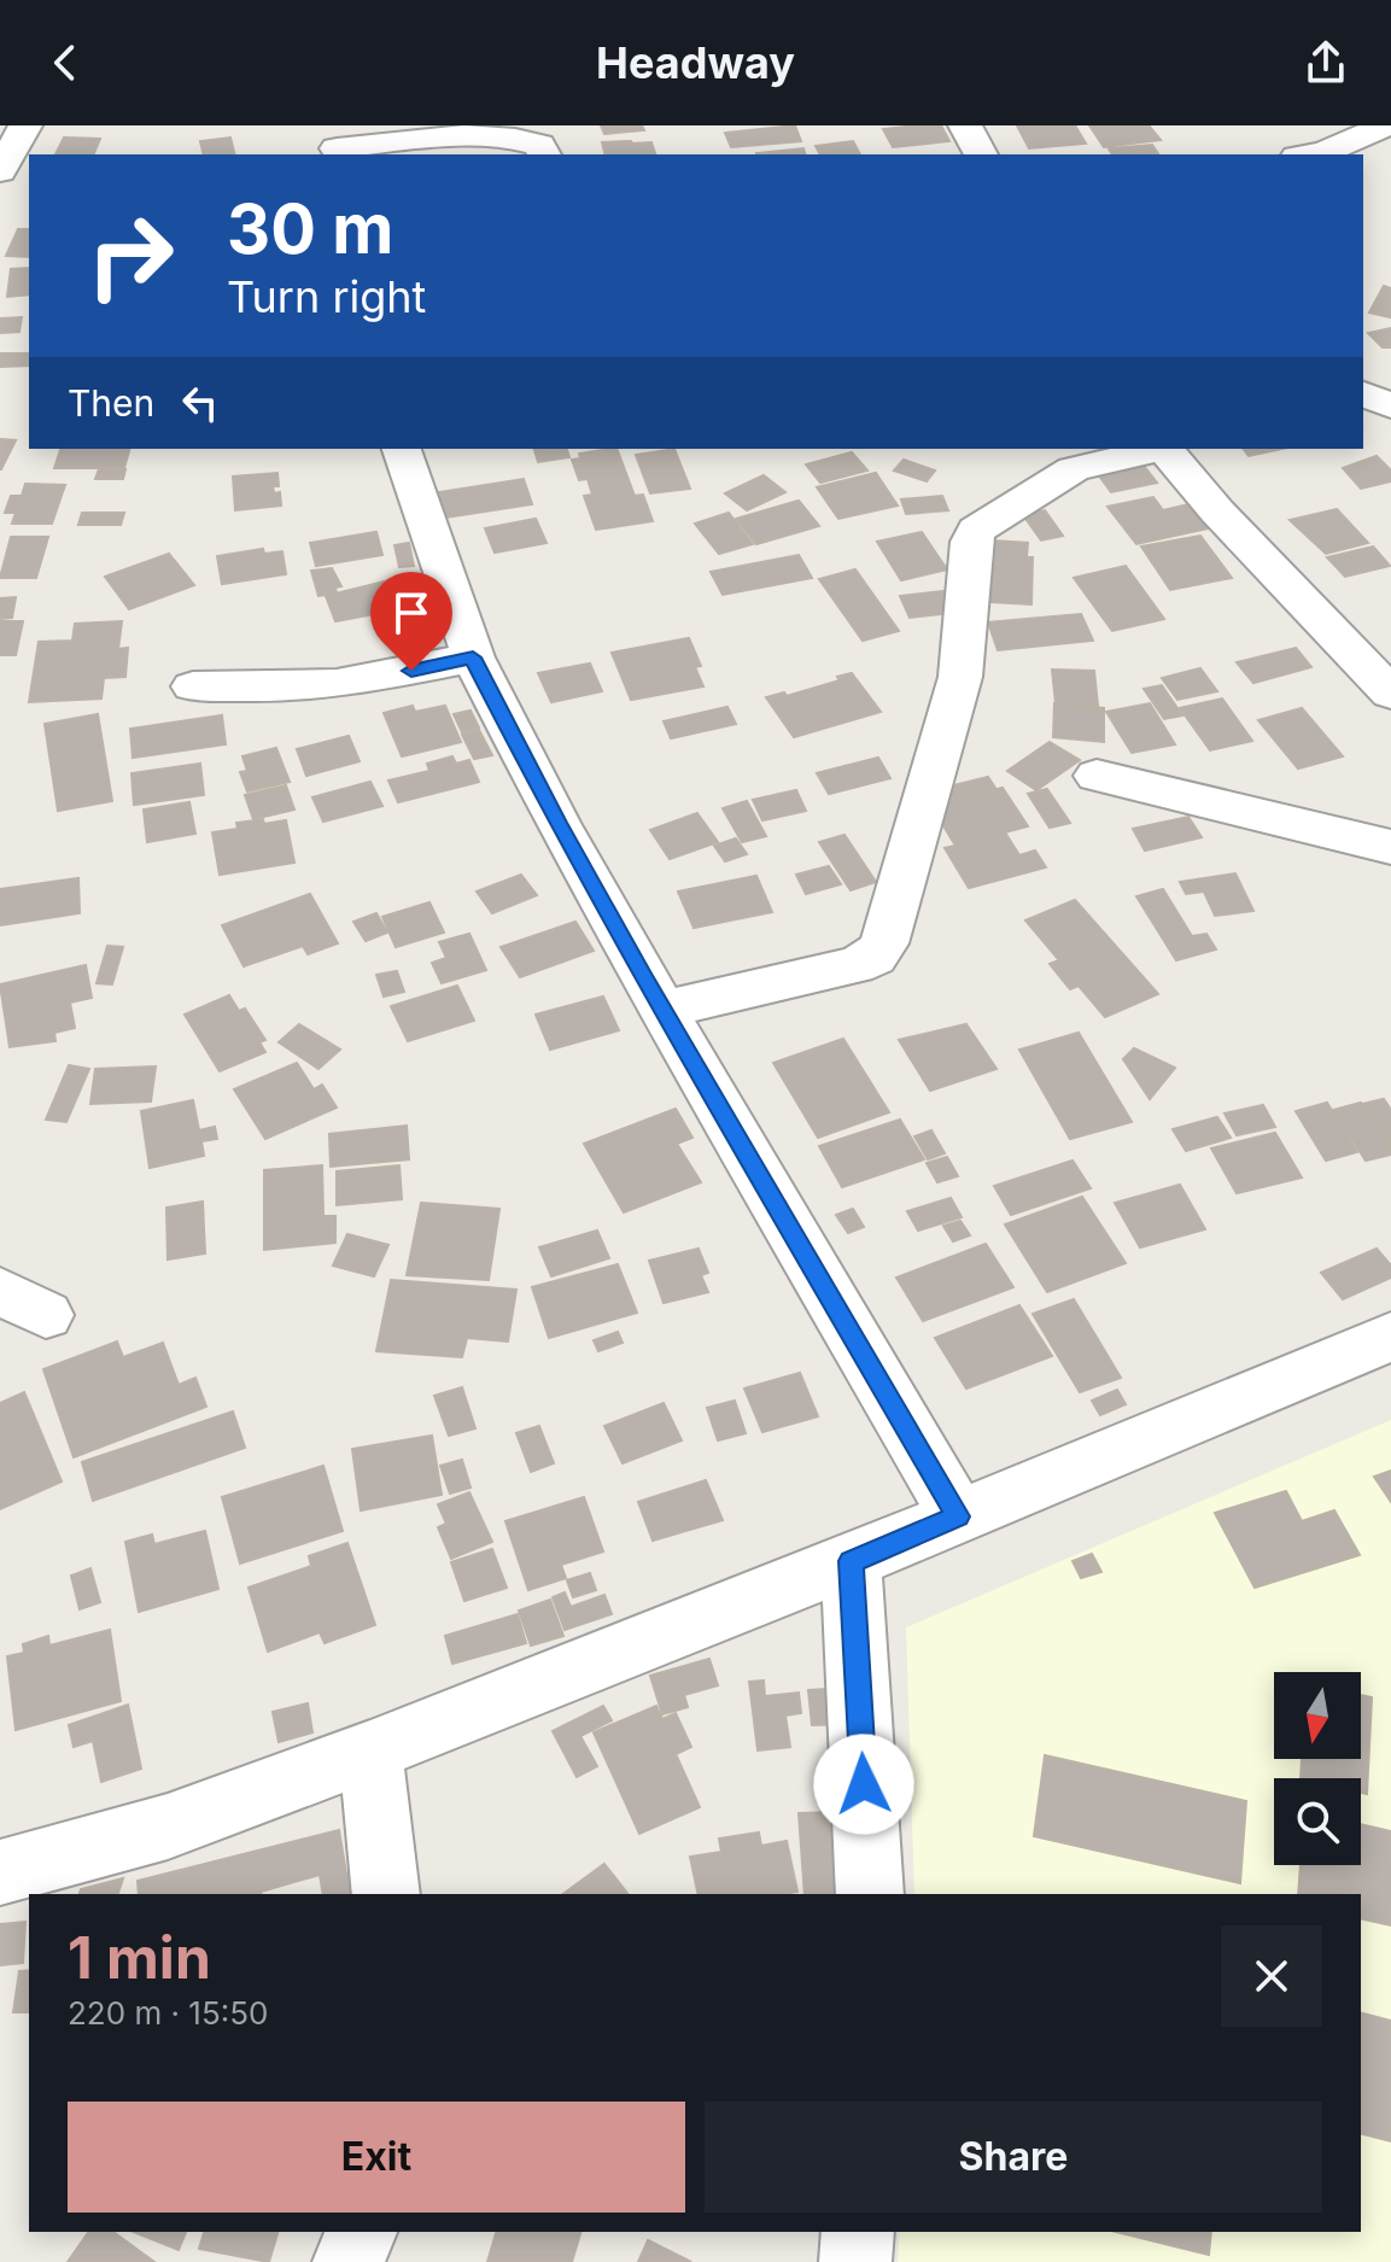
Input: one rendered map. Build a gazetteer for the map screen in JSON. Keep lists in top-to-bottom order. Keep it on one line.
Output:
{"north":"bottom","page":{"header":"Headway","turn":["30 m","Turn right"],"then":"Then","heading":["1 min","220 m · 15:50"],"buttons":["Exit","Share"]}}
